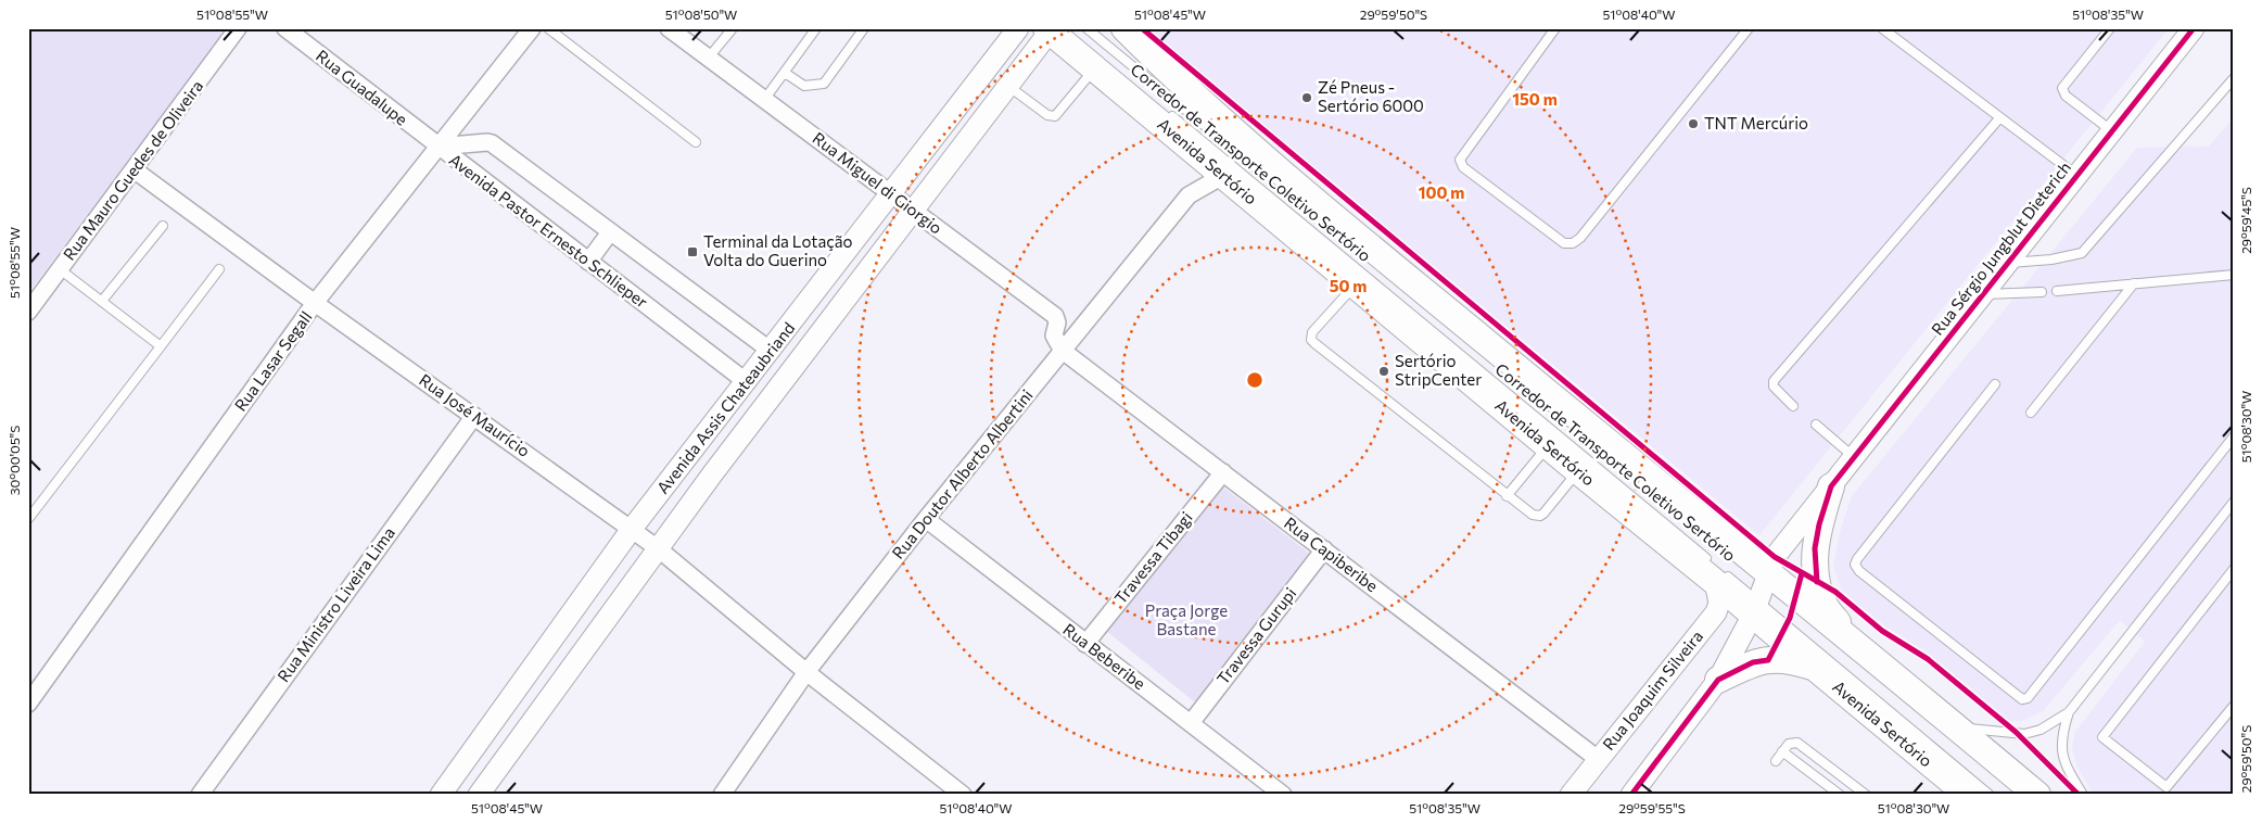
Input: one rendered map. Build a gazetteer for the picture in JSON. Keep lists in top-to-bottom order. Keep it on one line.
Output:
{"streets":{"main road":["Avenida Sertório"],"street":["Rua Guadalupe","Rua Mauro Guedes de Oliveira","Rua Miguel di Giorgio","Avenida Pastor Ernesto Schlieper","Rua Sérgio Jungblut Dieterich","Rua Lasar Segall","Avenida Assis Chateaubriand","Rua José Maurício","Rua Doutor Alberto Albertini","Rua Capiberibe","Travessa Tibagi","Rua Ministro Liveira Lima","Travessa Gurupi","Rua Beberibe","Rua Joaquim Silveira"],"lane":["Corredor de Transporte Coletivo Sertório"]},"crossings":[["Rua Guadalupe","Avenida Pastor Ernesto Schlieper"],["Rua Guadalupe","Rua Lasar Segall"],["Avenida Sertório","Corredor de Transporte Coletivo Sertório"],["Avenida Sertório","Rua Sérgio Jungblut Dieterich"],["Avenida Sertório","Avenida Assis Chateaubriand"],["Avenida Sertório","Rua Doutor Alberto Albertini"],["Avenida Sertório","Rua Joaquim Silveira"],["Corredor de Transporte Coletivo Sertório","Rua Joaquim Silveira"],["Rua Mauro Guedes de Oliveira","Rua José Maurício"],["Rua Miguel di Giorgio","Avenida Assis Chateaubriand"],["Rua Miguel di Giorgio","Rua Doutor Alberto Albertini"],["Rua Miguel di Giorgio","Rua Capiberibe"],["Avenida Pastor Ernesto Schlieper","Rua Lasar Segall"],["Avenida Pastor Ernesto Schlieper","Avenida Assis Chateaubriand"],["Rua Lasar Segall","Rua José Maurício"],["Avenida Assis Chateaubriand","Rua José Maurício"],["Rua José Maurício","Rua Doutor Alberto Albertini"],["Rua José Maurício","Rua Ministro Liveira Lima"],["Rua Doutor Alberto Albertini","Rua Capiberibe"],["Rua Doutor Alberto Albertini","Rua Beberibe"],["Rua Capiberibe","Travessa Tibagi"],["Rua Capiberibe","Travessa Gurupi"],["Rua Capiberibe","Rua Joaquim Silveira"],["Travessa Tibagi","Rua Beberibe"],["Travessa Gurupi","Rua Beberibe"]],"parks":["Praça Jorge Bastane"],"places":{"other":["Zé Pneus - Sertório 6000","TNT Mercúrio","Sertório StripCenter"],"transit":["Terminal da Lotação Volta do Guerino"]},"coordinates":["51°08'55\"W","51°08'50\"W","51°08'45\"W","29°59'50\"S","51°08'40\"W","51°08'35\"W","29°59'45\"S","51°08'30\"W","30°00'05\"S","29°59'55\"S"],"rings":["150 m","100 m","50 m"]}
